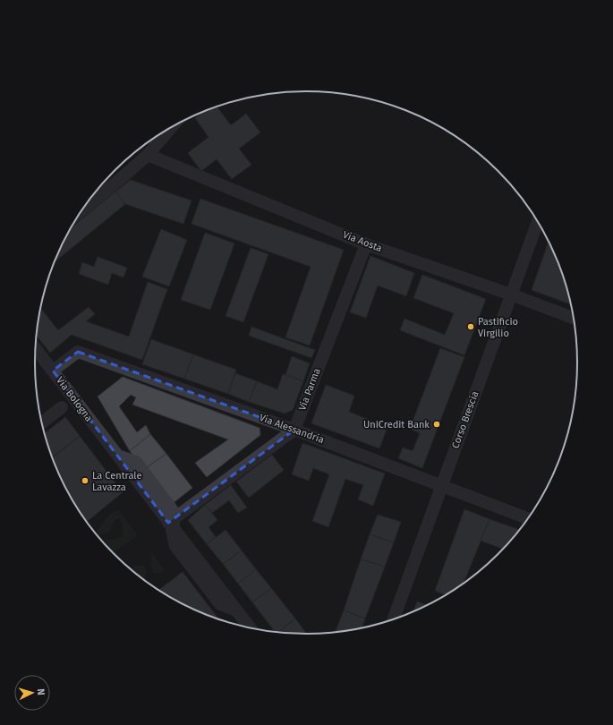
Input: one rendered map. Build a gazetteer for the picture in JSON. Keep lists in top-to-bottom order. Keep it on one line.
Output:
{"streets":{"street":["Via Aosta","Via Parma","Via Bologna","Corso Brescia","Via Alessandria"]},"crossings":[["Via Aosta","Via Parma"],["Via Aosta","Corso Brescia"],["Via Parma","Via Alessandria"],["Via Bologna","Via Alessandria"],["Corso Brescia","Via Alessandria"]],"places":["Pastificio Virgilio","UniCredit Bank","La Centrale Lavazza"],"north":"right"}
